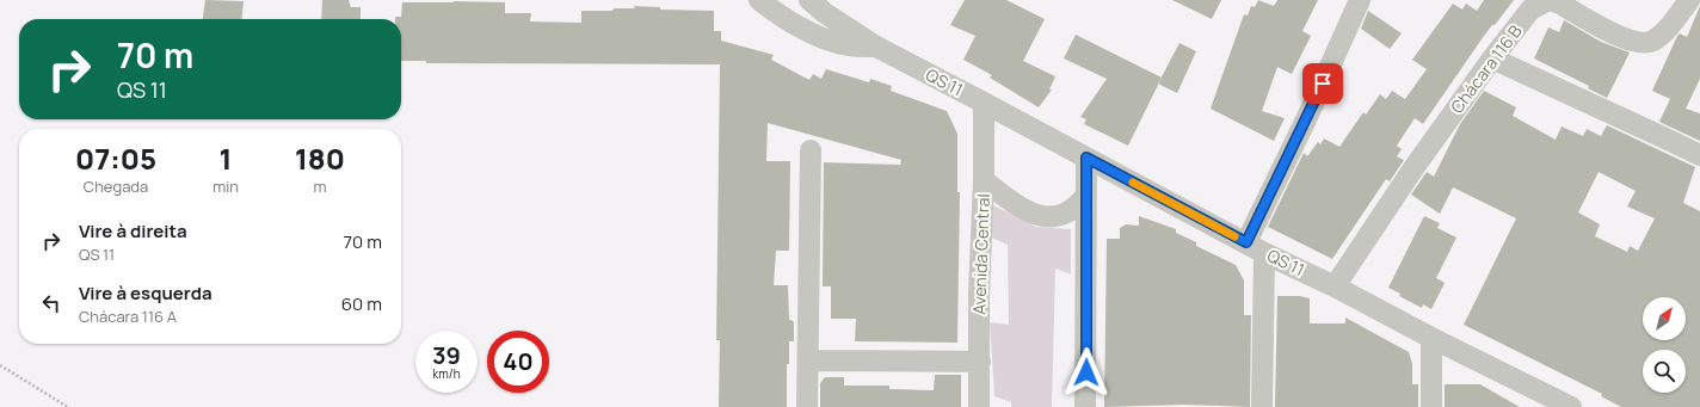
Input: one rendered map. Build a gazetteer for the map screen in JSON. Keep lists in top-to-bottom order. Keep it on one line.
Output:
{"streets":{"street":["Chácara 116 B","QS 11","Avenida Central"]},"crossings":[["Chácara 116 B","QS 11"],["QS 11","Avenida Central"]],"north":"top right","page":{"turn":["70 m","QS 11"],"eta":["07:05","Chegada","1","min","180","m"],"list":[{"name":"Vire à direita","note":"QS 11","value":"70 m"},{"name":"Vire à esquerda","note":"Chácara 116 A","value":"60 m"}],"speed":"39 km/h","limit":"40"}}
